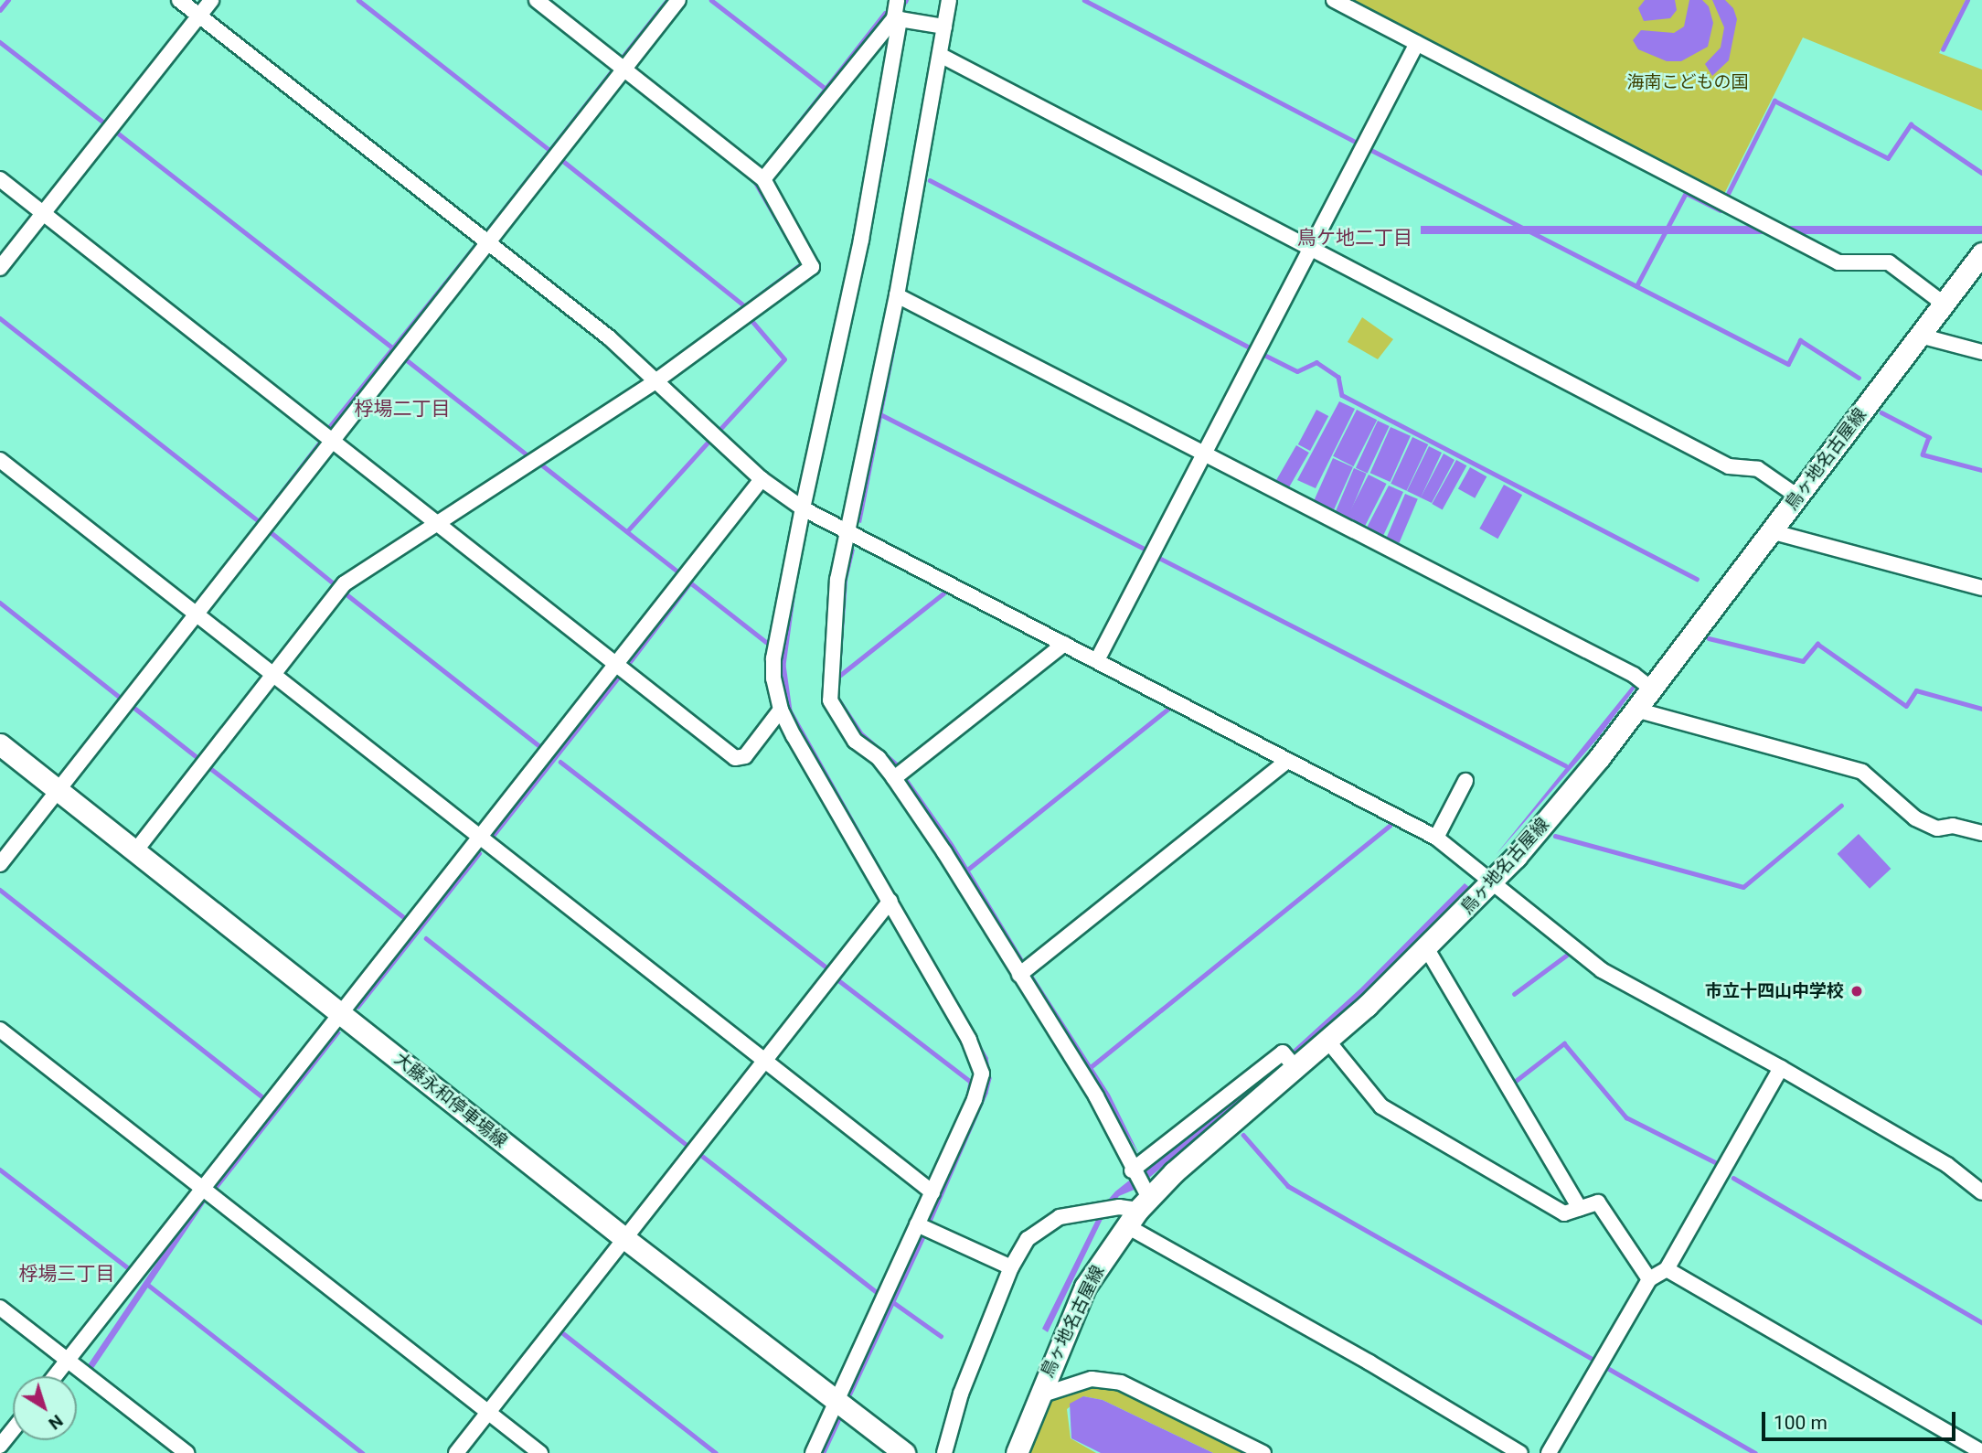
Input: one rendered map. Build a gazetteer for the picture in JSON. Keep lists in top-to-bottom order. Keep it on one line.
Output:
{"streets":{"main road":["鳥ヶ地名古屋線","大藤永和停車場線"]},"districts":["鳥ケ地二丁目","桴場二丁目","桴場三丁目"],"parks":["海南こどもの国"],"places":["市立十四山中学校"],"scale_bar":"100 m","north":"bottom right"}
